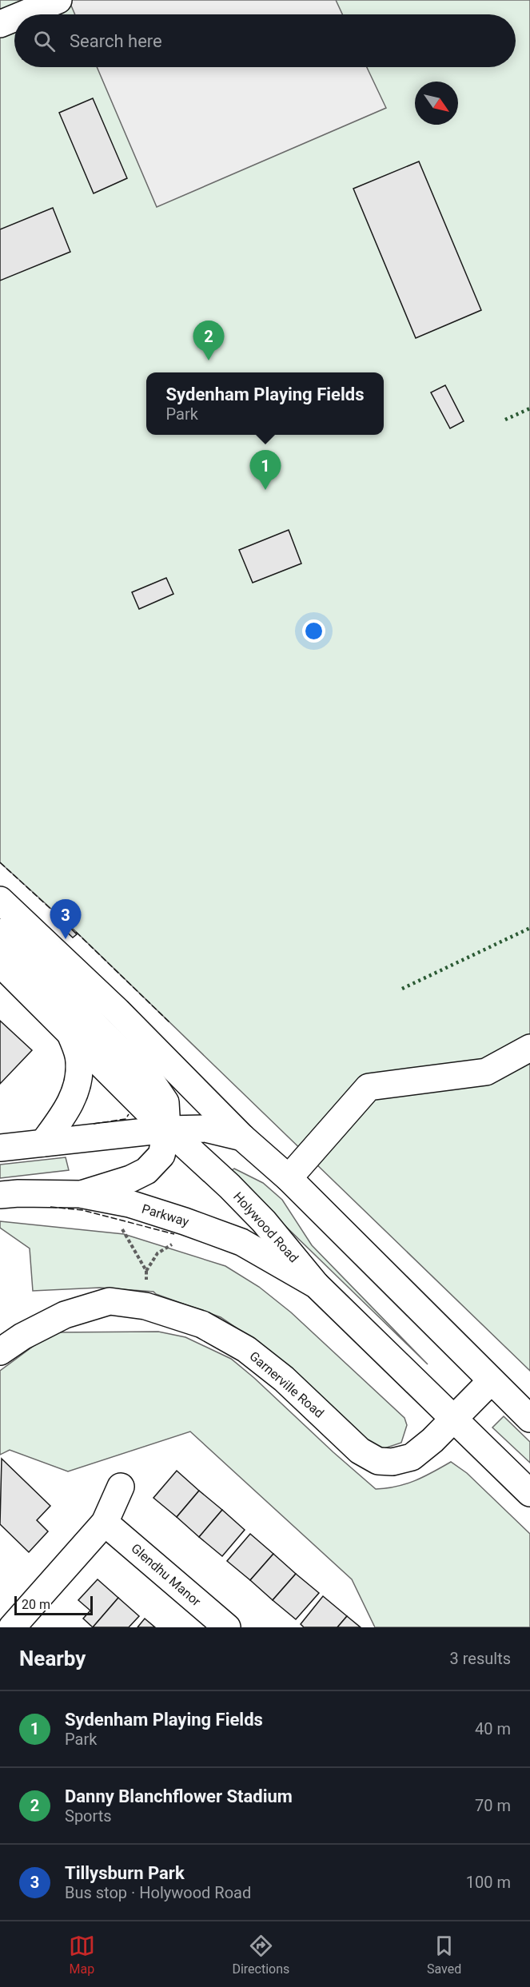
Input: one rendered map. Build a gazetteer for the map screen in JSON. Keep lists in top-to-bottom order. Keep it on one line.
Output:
{"streets":{"main road":["Parkway","Holywood Road","Garnerville Road","Glendhu Manor"]},"crossings":[["Parkway","Holywood Road"],["Holywood Road","Garnerville Road"]],"scale_bar":"20 m","north":"bottom right","page":{"search":"Search here","pins":["2","1","3"],"popup":["Sydenham Playing Fields","Park"],"scale":"20 m","heading":["Nearby","3 results"],"list":[{"mark":"1","name":"Sydenham Playing Fields","note":"Park","value":"40 m"},{"mark":"2","name":"Danny Blanchflower Stadium","note":"Sports","value":"70 m"},{"mark":"3","name":"Tillysburn Park","note":"Bus stop · Holywood Road","value":"100 m"}],"nav":["Map","Directions","Saved"]}}
